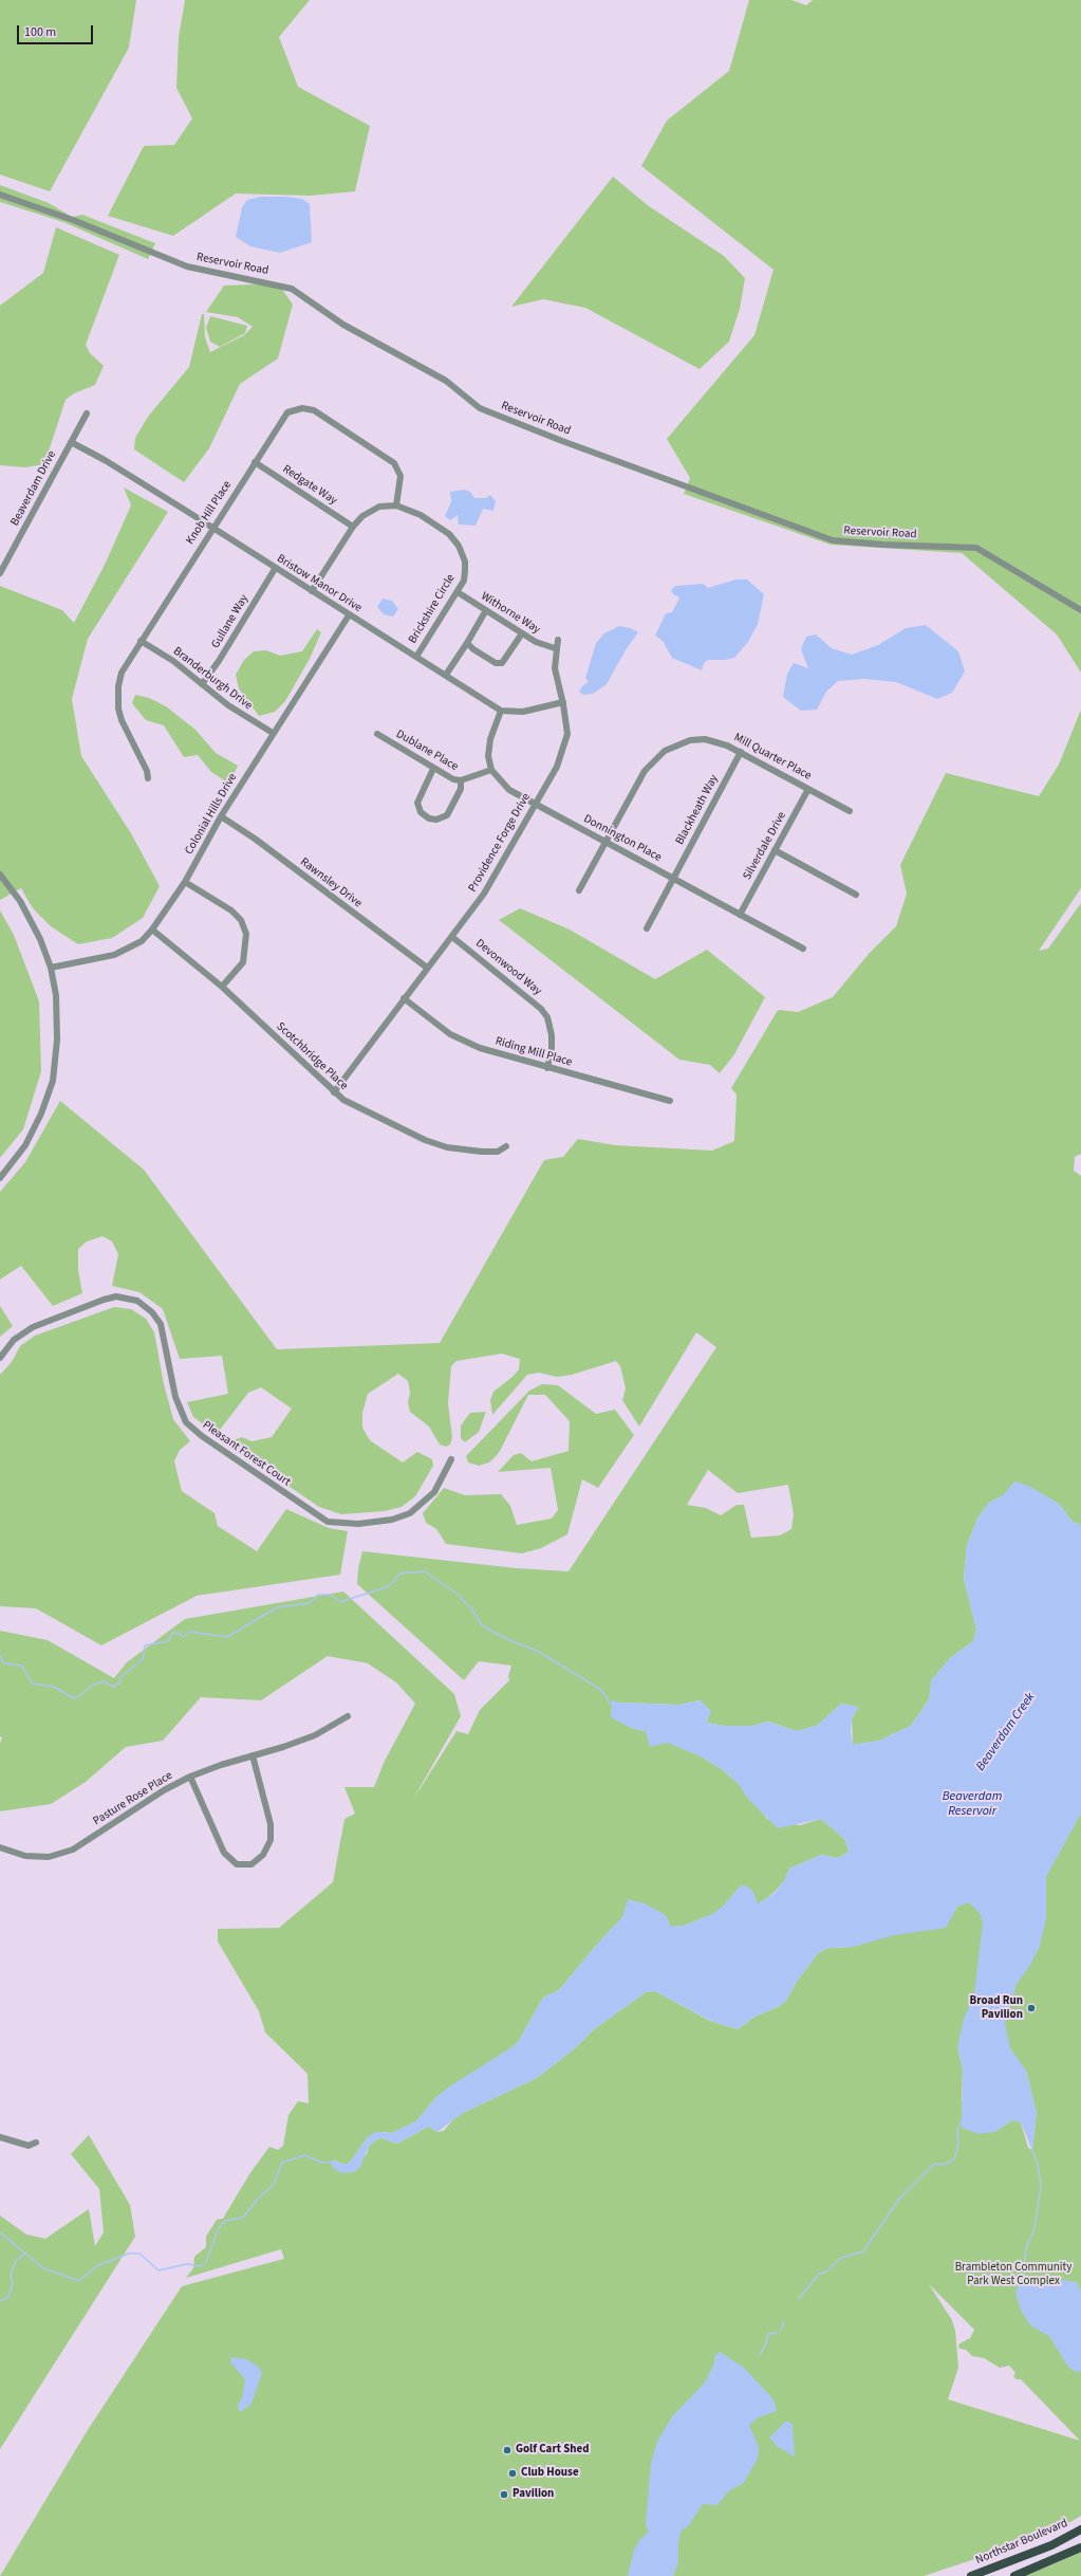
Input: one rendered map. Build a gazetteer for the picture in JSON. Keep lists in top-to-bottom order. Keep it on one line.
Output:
{"streets":{"main road":["Northstar Boulevard"],"street":["Reservoir Road","Redgate Way","Beaverdam Drive","Knob Hill Place","Bristow Manor Drive","Brickshire Circle","Withorne Way","Gullane Way","Branderburgh Drive","Dublane Place","Mill Quarter Place","Blackheath Way","Colonial Hills Drive","Donnington Place","Providence Forge Drive","Silverdale Drive","Rawnsley Drive","Devonwood Way","Riding Mill Place","Scotchbridge Place","Pleasant Forest Court","Pasture Rose Place"]},"crossings":[["Redgate Way","Knob Hill Place"],["Redgate Way","Bristow Manor Drive"],["Redgate Way","Brickshire Circle"],["Redgate Way","Withorne Way"],["Redgate Way","Colonial Hills Drive"],["Beaverdam Drive","Bristow Manor Drive"],["Knob Hill Place","Bristow Manor Drive"],["Knob Hill Place","Brickshire Circle"],["Knob Hill Place","Withorne Way"],["Knob Hill Place","Branderburgh Drive"],["Knob Hill Place","Colonial Hills Drive"],["Bristow Manor Drive","Brickshire Circle"],["Bristow Manor Drive","Withorne Way"],["Bristow Manor Drive","Gullane Way"],["Bristow Manor Drive","Colonial Hills Drive"],["Brickshire Circle","Withorne Way"],["Brickshire Circle","Colonial Hills Drive"],["Withorne Way","Colonial Hills Drive"],["Withorne Way","Providence Forge Drive"],["Gullane Way","Branderburgh Drive"],["Branderburgh Drive","Colonial Hills Drive"],["Dublane Place","Donnington Place"],["Mill Quarter Place","Blackheath Way"],["Mill Quarter Place","Donnington Place"],["Mill Quarter Place","Silverdale Drive"],["Blackheath Way","Donnington Place"],["Colonial Hills Drive","Rawnsley Drive"],["Colonial Hills Drive","Scotchbridge Place"],["Donnington Place","Providence Forge Drive"],["Donnington Place","Silverdale Drive"],["Providence Forge Drive","Rawnsley Drive"],["Providence Forge Drive","Devonwood Way"],["Providence Forge Drive","Riding Mill Place"],["Providence Forge Drive","Scotchbridge Place"],["Devonwood Way","Riding Mill Place"]],"water":["Beaverdam Creek","Beaverdam Reservoir"],"parks":["Brambleton Community Park West Complex"],"places":["Broad Run Pavilion","Golf Cart Shed","Club House","Pavilion"],"scale_bar":"100 m"}
